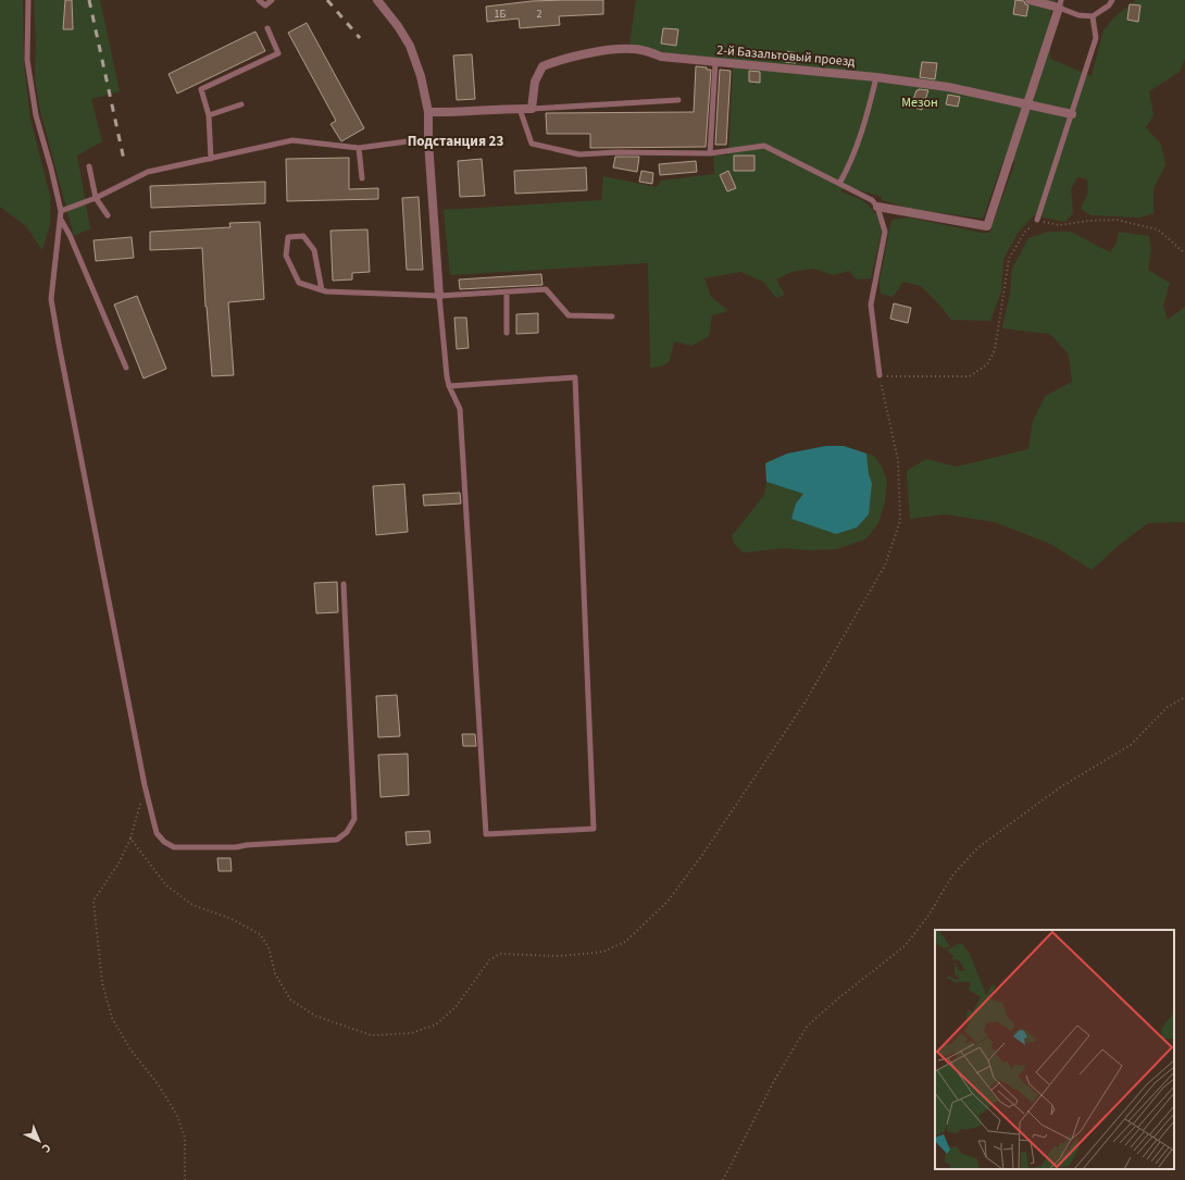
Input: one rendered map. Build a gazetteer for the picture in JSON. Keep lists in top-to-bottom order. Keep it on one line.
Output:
{"streets":{"street":["2-й Базальтовый проезд"]},"districts":["Подстанция 23"],"parks":["Мезон"],"house_numbers":["1Б","2"],"north":"bottom right"}
